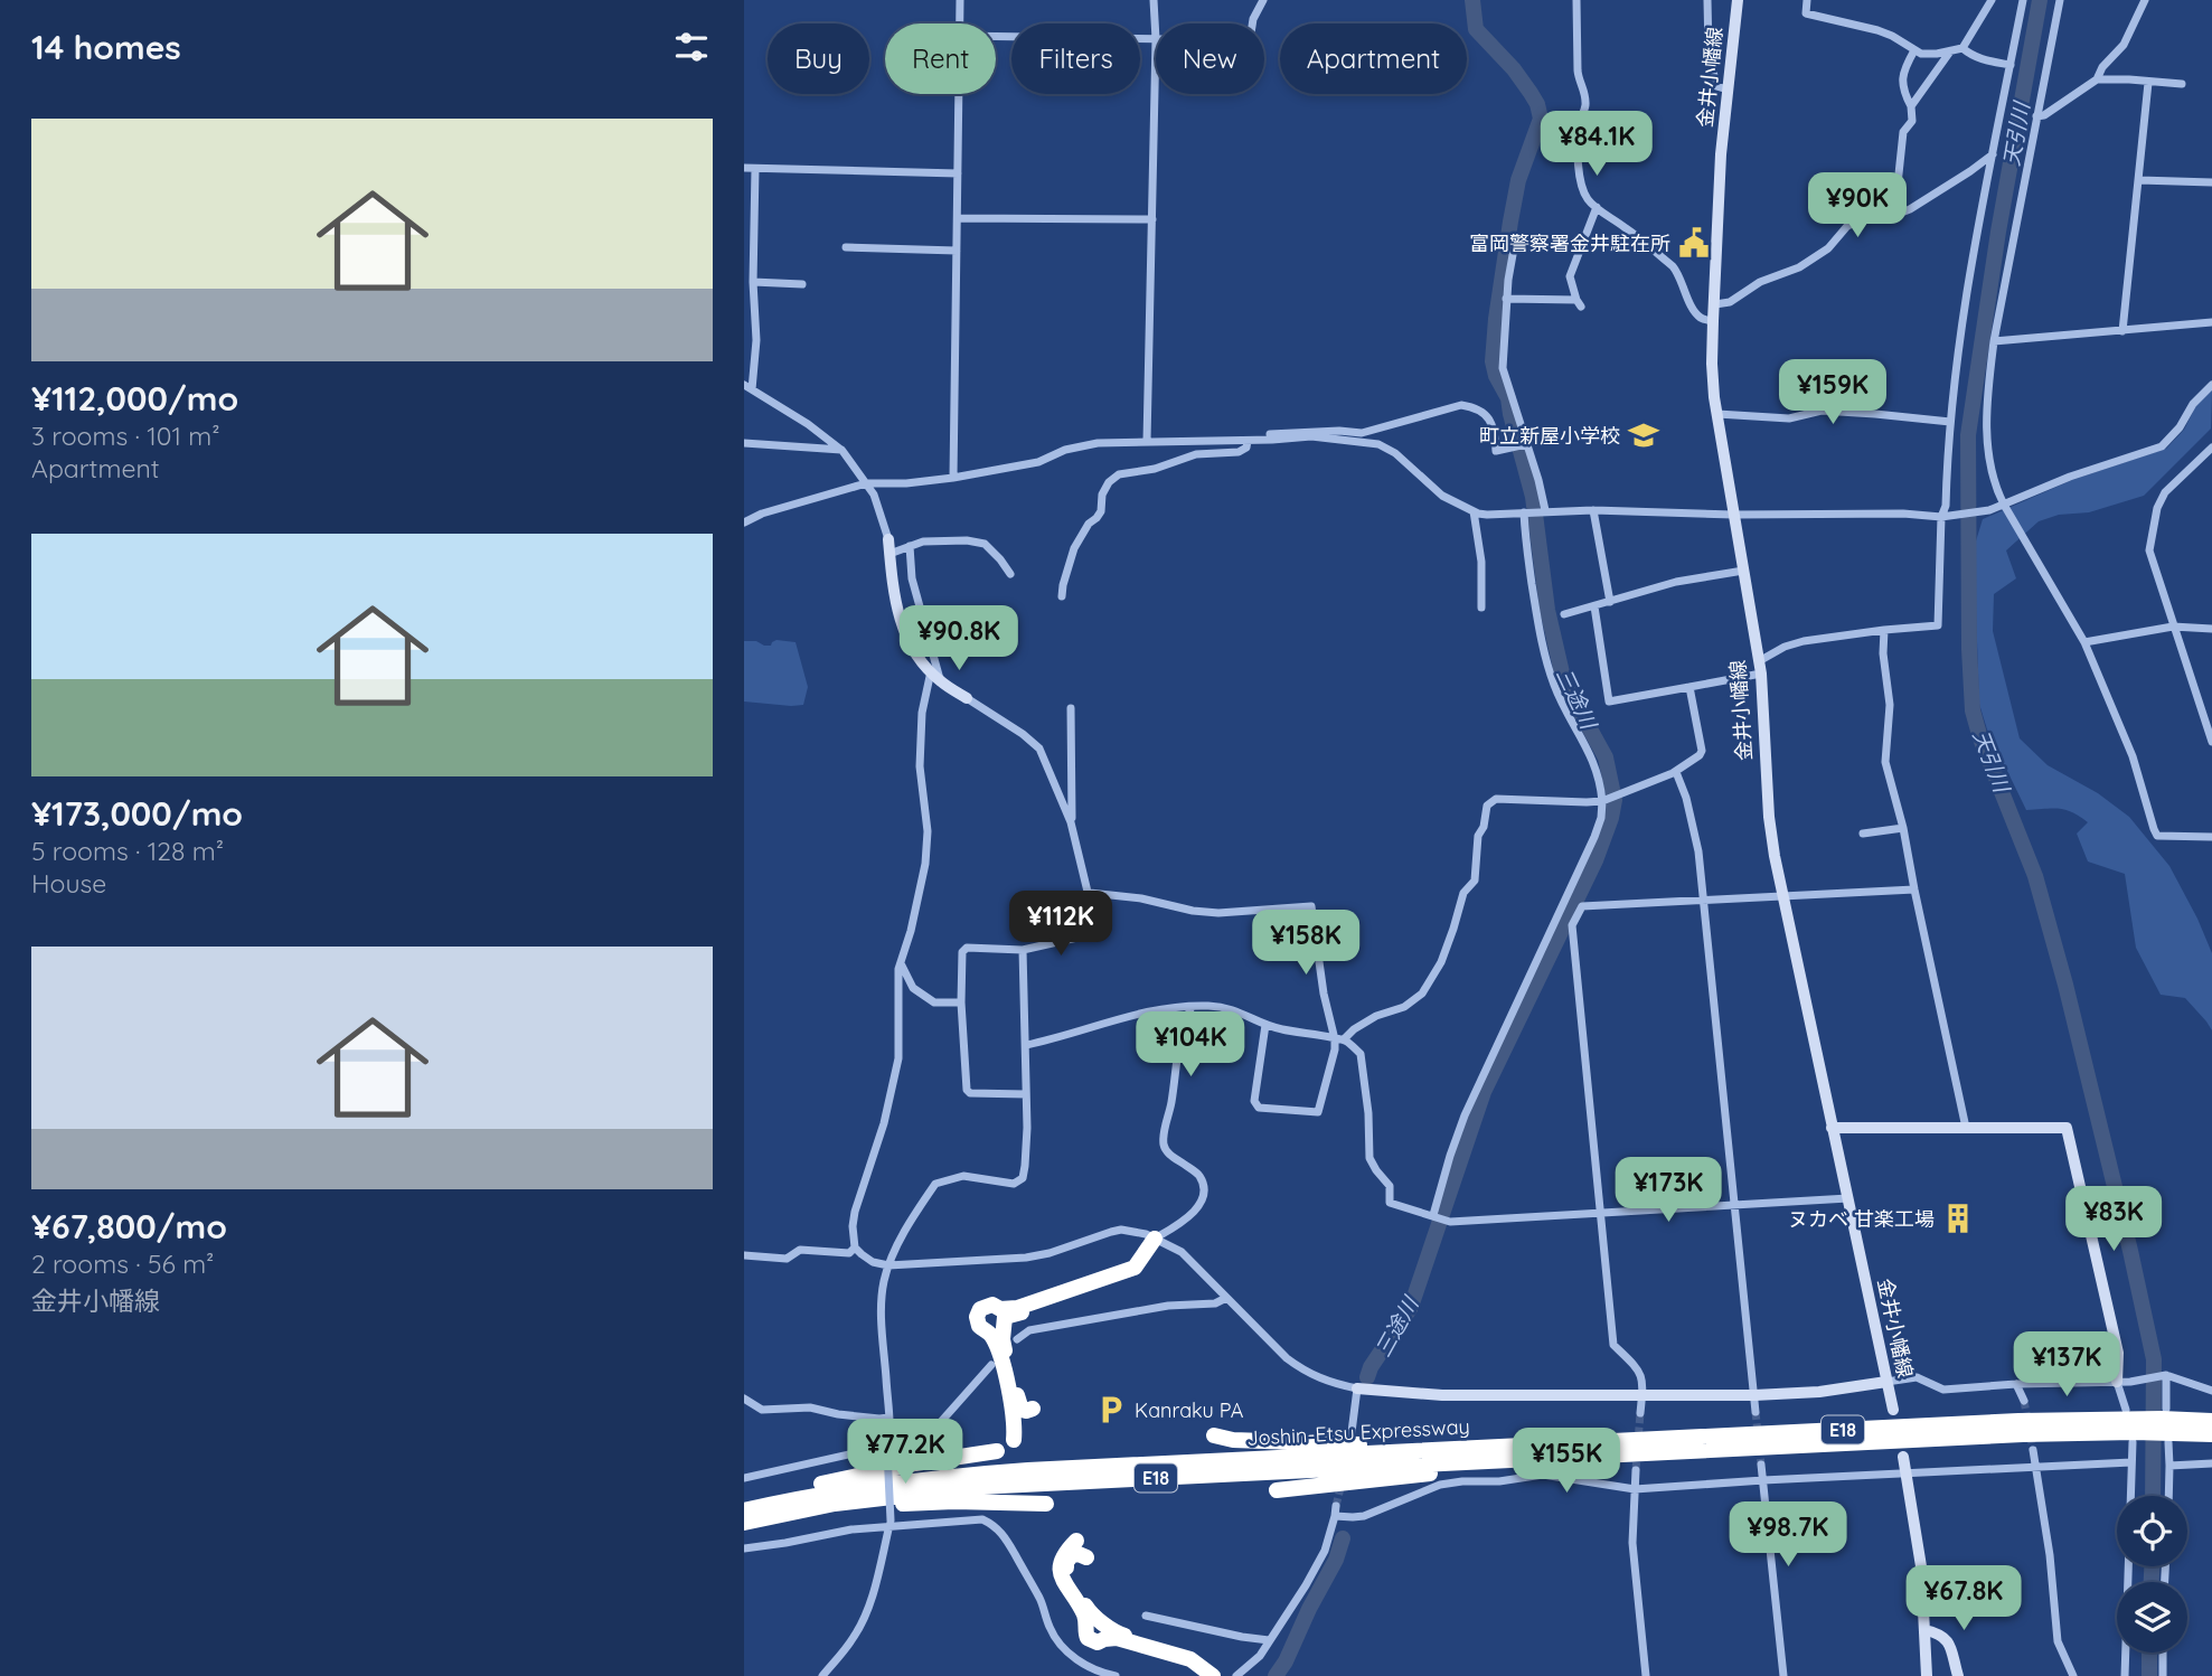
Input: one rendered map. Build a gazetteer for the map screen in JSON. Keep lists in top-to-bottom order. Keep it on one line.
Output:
{"streets":{"highway":["E18","Joshin-Etsu Expressway"],"main road":["金井小幡線"]},"water":["天引川","三途川"],"places":{"public building":["富岡警察署金井駐在所"],"school or university":["町立新屋小学校"],"building":["ヌカベ 甘楽工場"],"parking":["Kanraku PA"]},"page":{"heading":"14 homes","chip":["Buy","Rent","Filters","New","Apartment"],"list":[{"name":"¥112,000/mo","note":"3 rooms · 101 m² · Apartment"},{"name":"¥173,000/mo","note":"5 rooms · 128 m² · House"},{"name":"¥67,800/mo","note":"2 rooms · 56 m² · 金井小幡線"}],"price":["¥84.1K","¥90K","¥159K","¥90.8K","¥112K","¥158K","¥104K","¥173K","¥83K","¥137K","¥77.2K","¥155K","¥98.7K","¥67.8K"]}}
